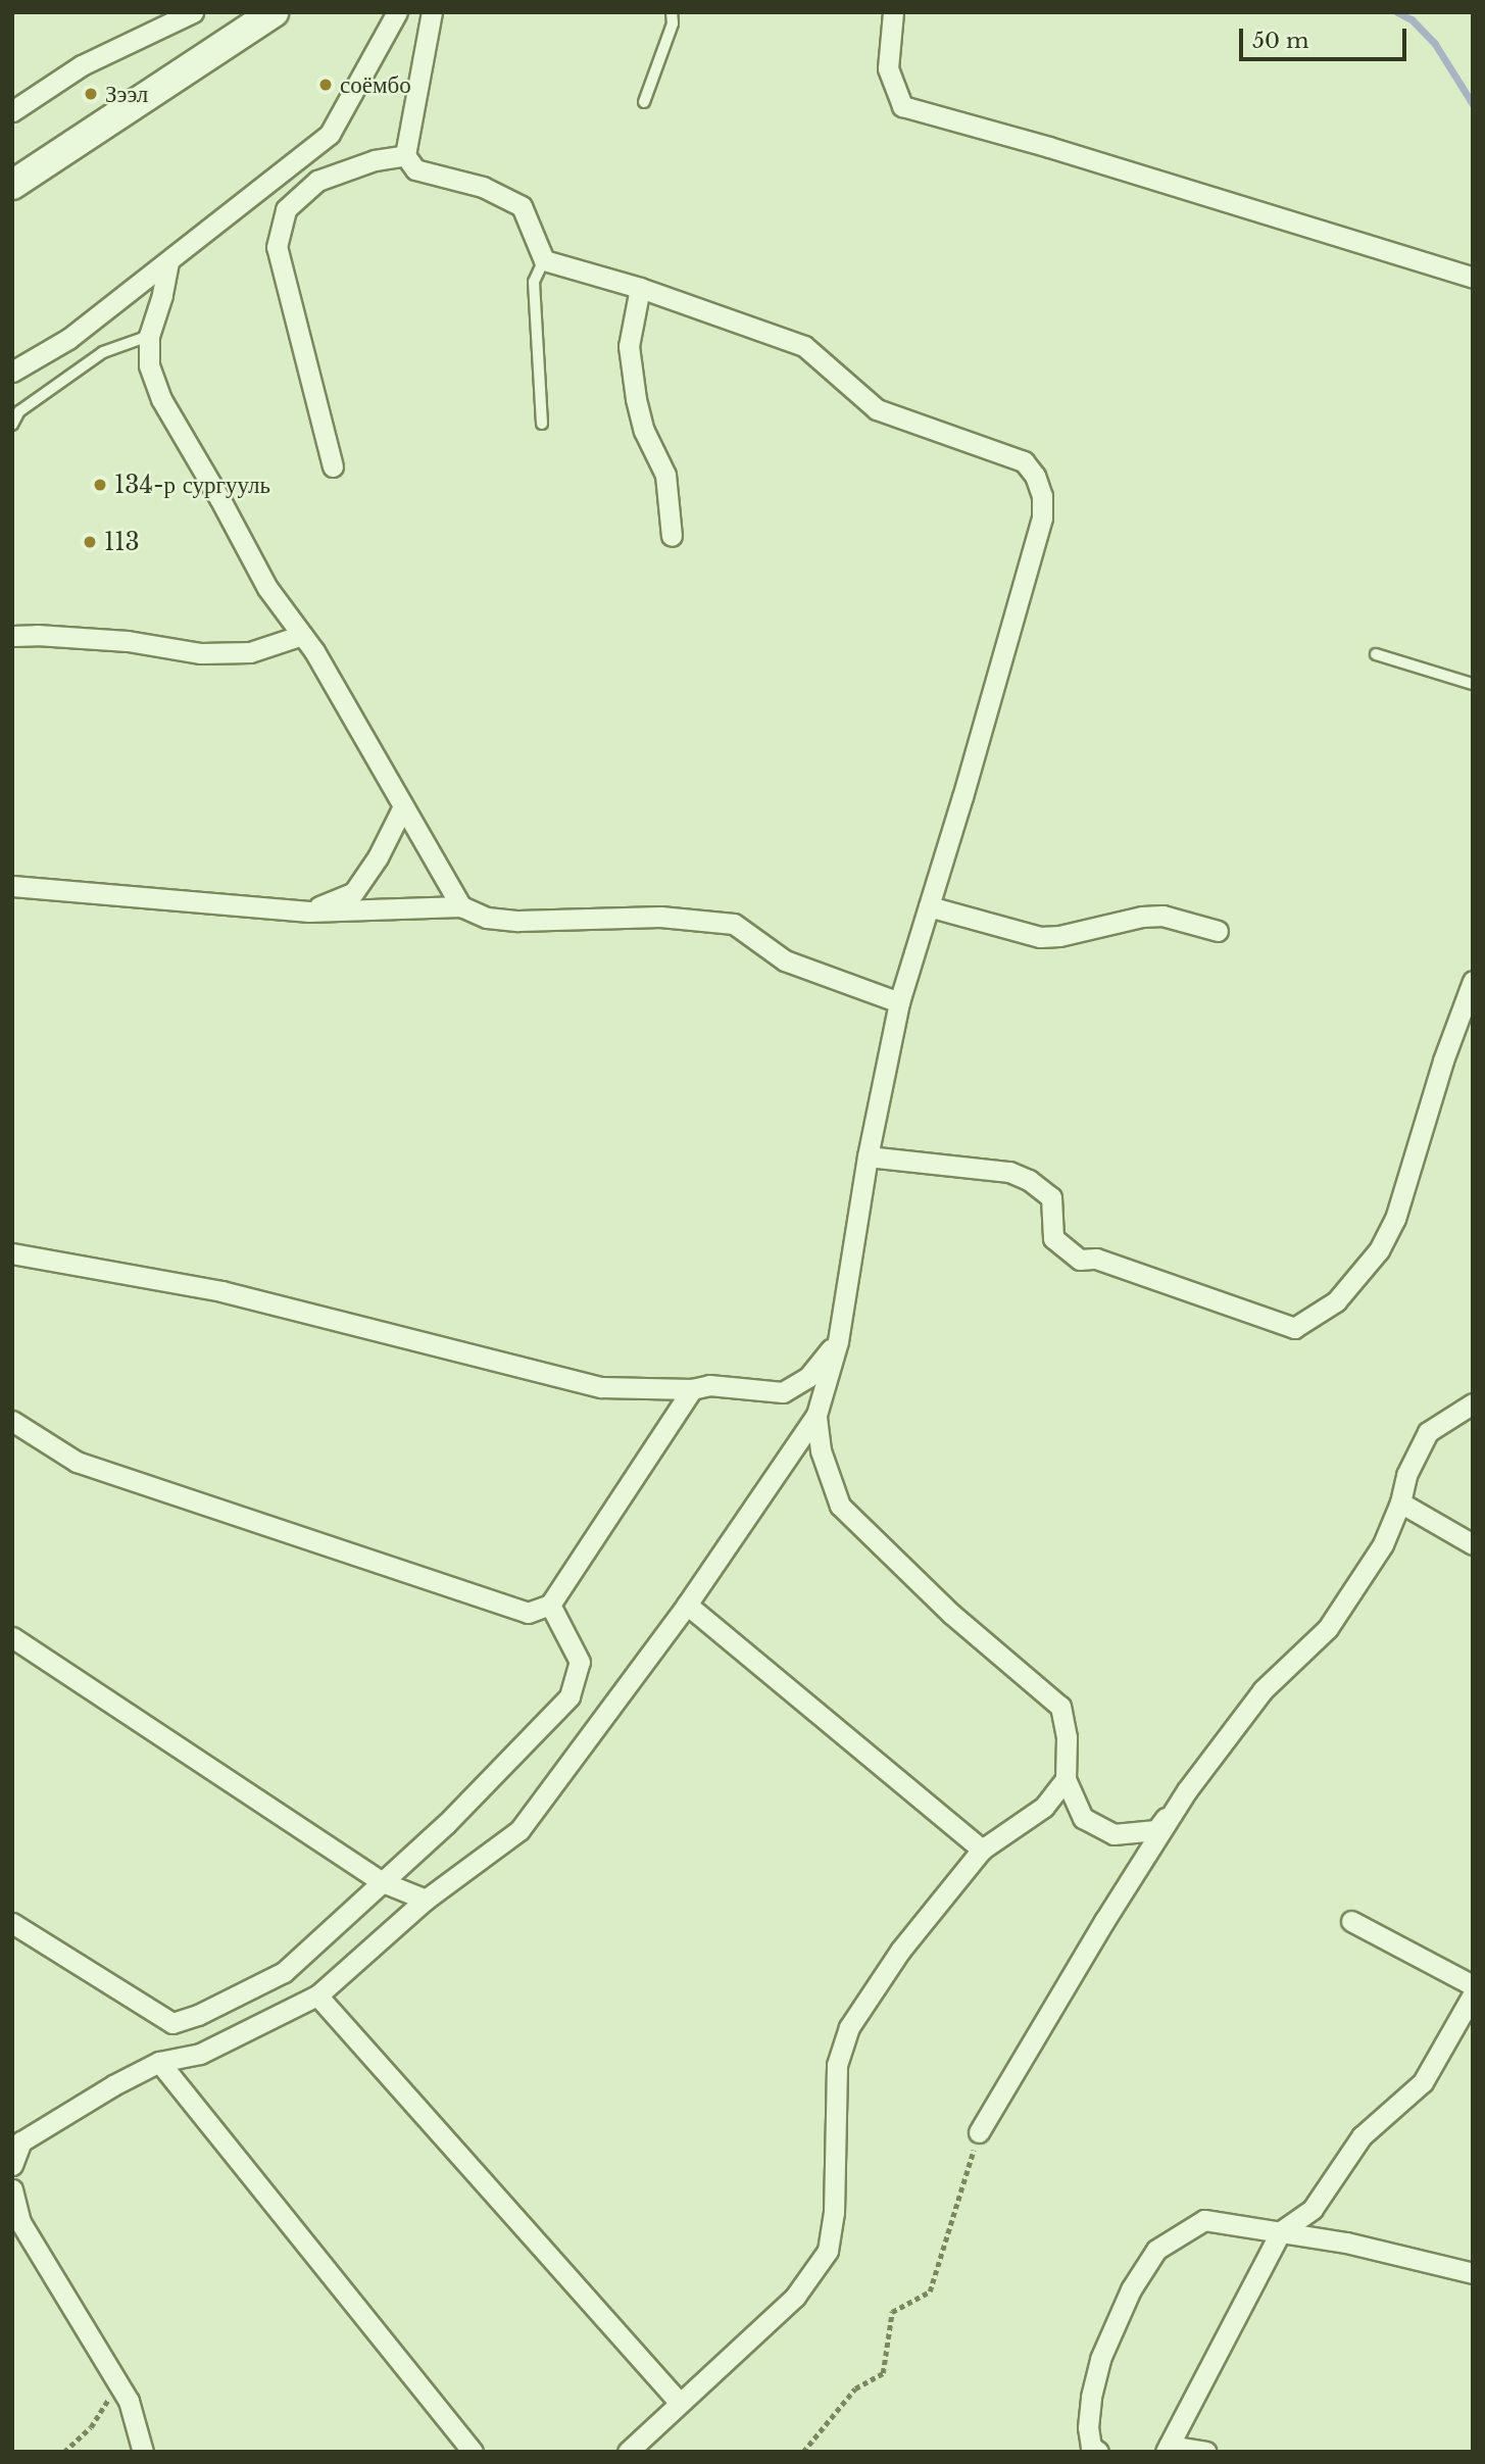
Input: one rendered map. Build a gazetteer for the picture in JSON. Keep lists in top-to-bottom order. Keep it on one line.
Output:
{"places":["соёмбо","Зээл","134-р сургууль","113"],"scale_bar":"50 m"}
